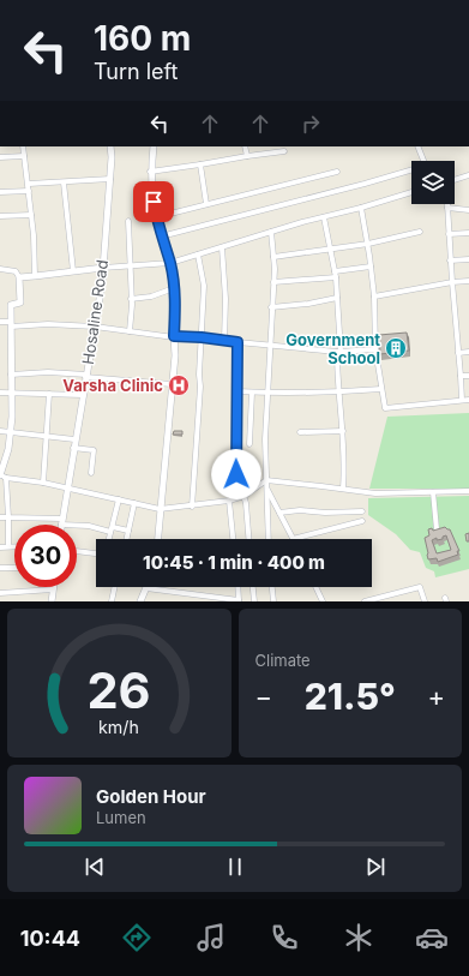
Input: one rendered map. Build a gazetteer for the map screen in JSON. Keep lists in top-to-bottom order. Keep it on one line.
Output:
{"streets":{"street":["Hosaline Road"]},"places":{"building":["Government School"],"hospital":["Varsha Clinic"]},"page":{"turn":["160 m","Turn left"],"limit":"30","trip":"10:45 · 1 min · 400 m","tile":"Climate","heat":["−","21.5°","+"],"song":["Golden Hour","Lumen"],"tabs":"10:44","gauge":["26","km/h"]}}
